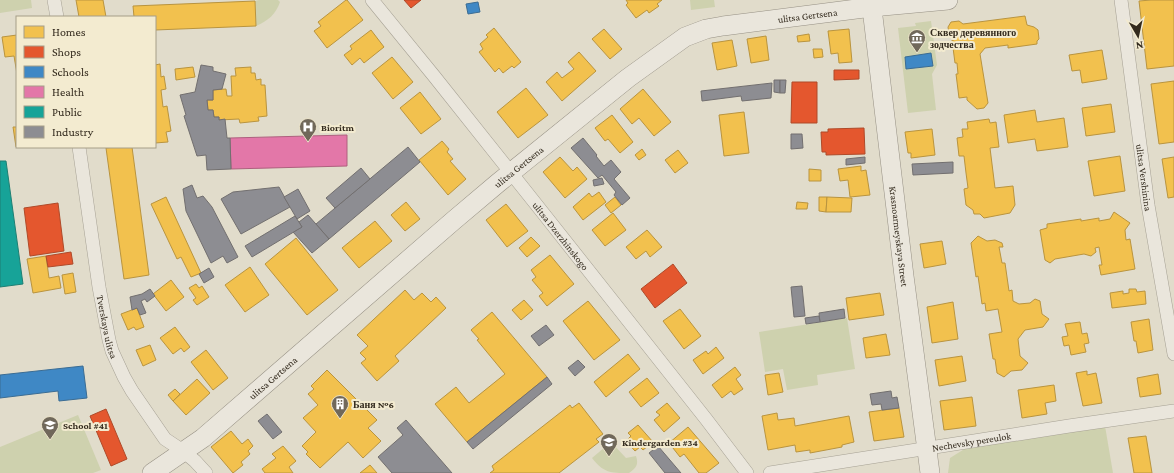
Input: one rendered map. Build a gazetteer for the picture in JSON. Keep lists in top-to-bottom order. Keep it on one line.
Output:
{"streets":{"street":["ulitsa Gertsena","ulitsa Vershinina","ulitsa Dzerzhinskogo","Krasnoarmeyskaya Street","Tverskaya ulitsa","Nechevsky pereulok"]},"crossings":[["ulitsa Gertsena","ulitsa Dzerzhinskogo"],["ulitsa Gertsena","Krasnoarmeyskaya Street"],["ulitsa Gertsena","Tverskaya ulitsa"],["Krasnoarmeyskaya Street","Nechevsky pereulok"]],"places":{"museum":["Сквер деревянного зодчества"],"hospital":["Bioritm"],"building":["Баня №6"],"school or university":["School #41","Kindergarden #34"]},"legend":["Homes","Shops","Schools","Health","Public","Industry"],"north":"bottom"}
